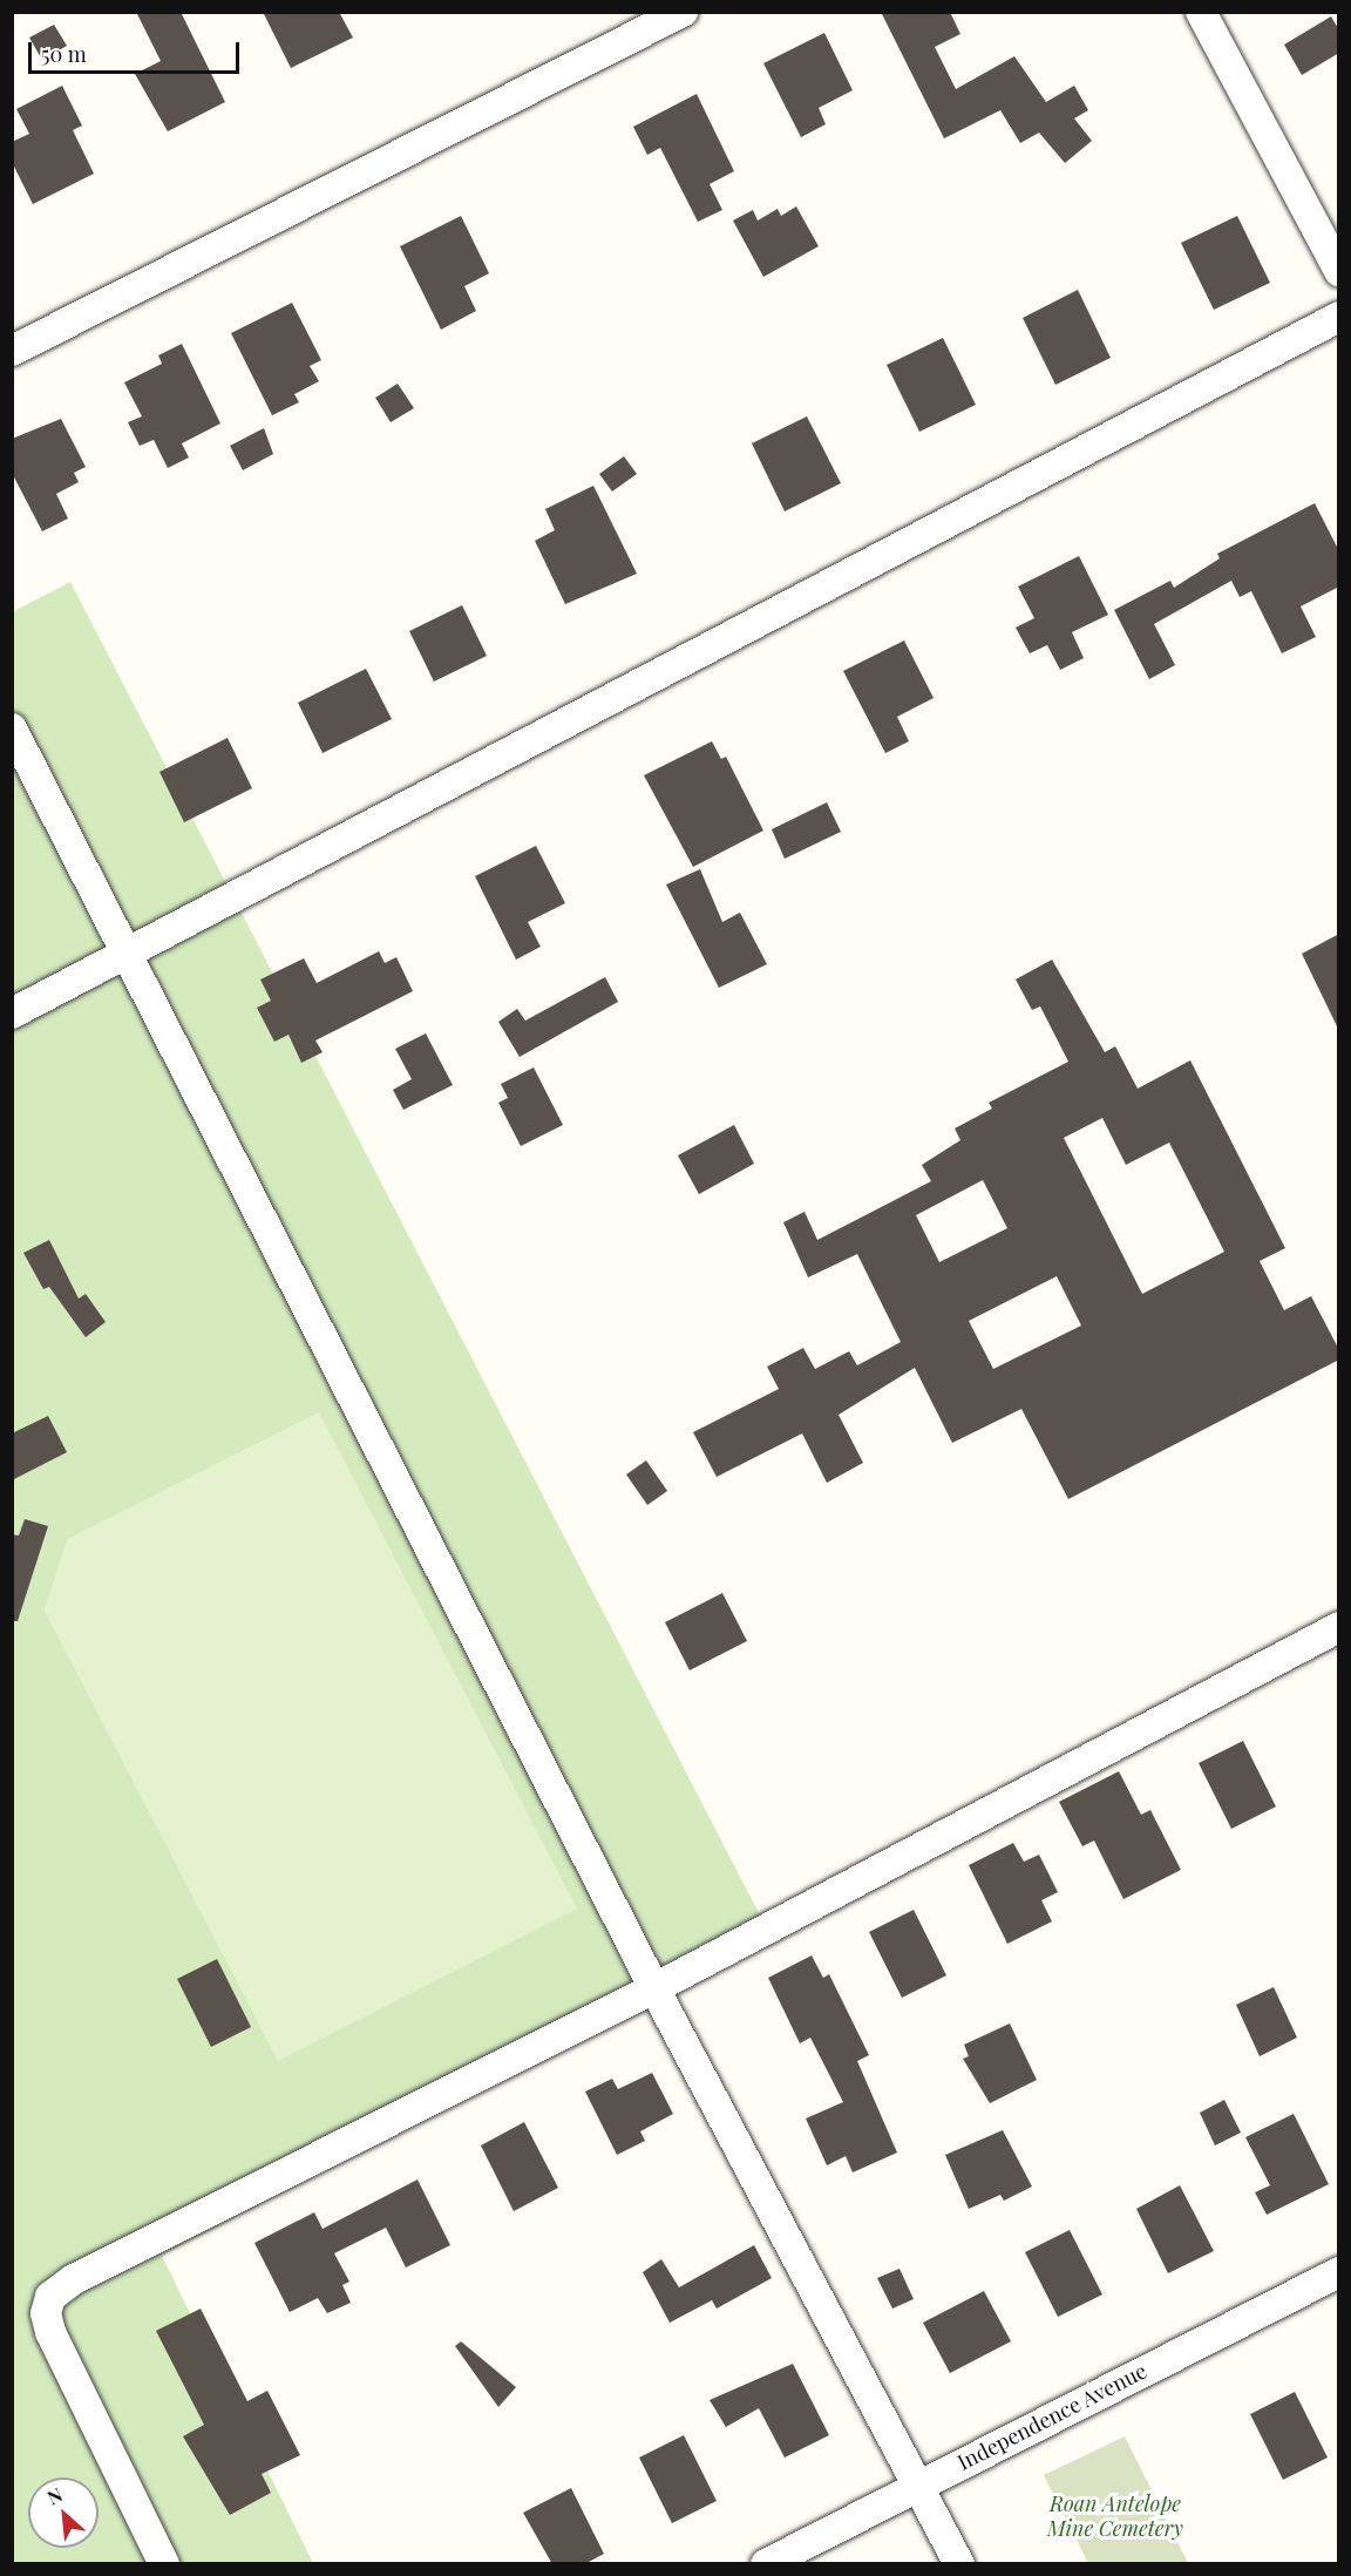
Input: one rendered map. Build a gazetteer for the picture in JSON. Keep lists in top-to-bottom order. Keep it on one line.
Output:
{"streets":{"street":["Independence Avenue"]},"parks":["Roan Antelope Mine Cemetery"],"scale_bar":"50 m","north":"top left"}
